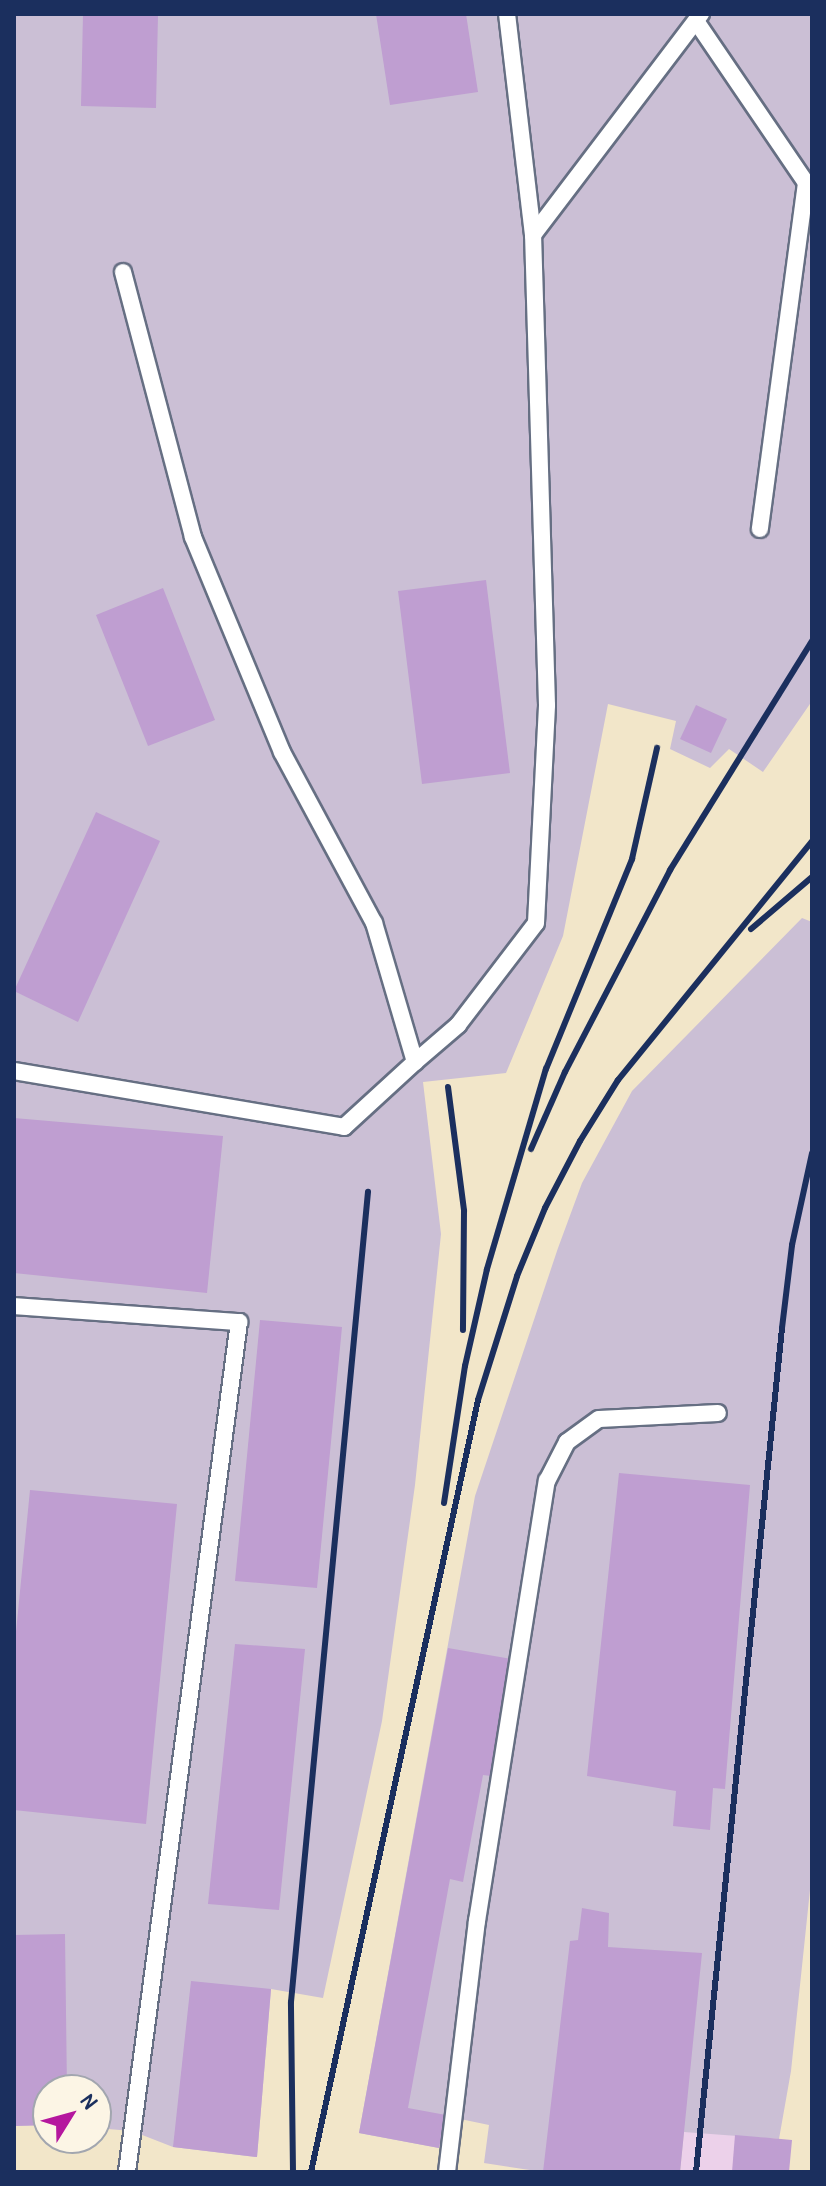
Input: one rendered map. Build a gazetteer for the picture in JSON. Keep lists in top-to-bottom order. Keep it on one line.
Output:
{"north":"top right"}
